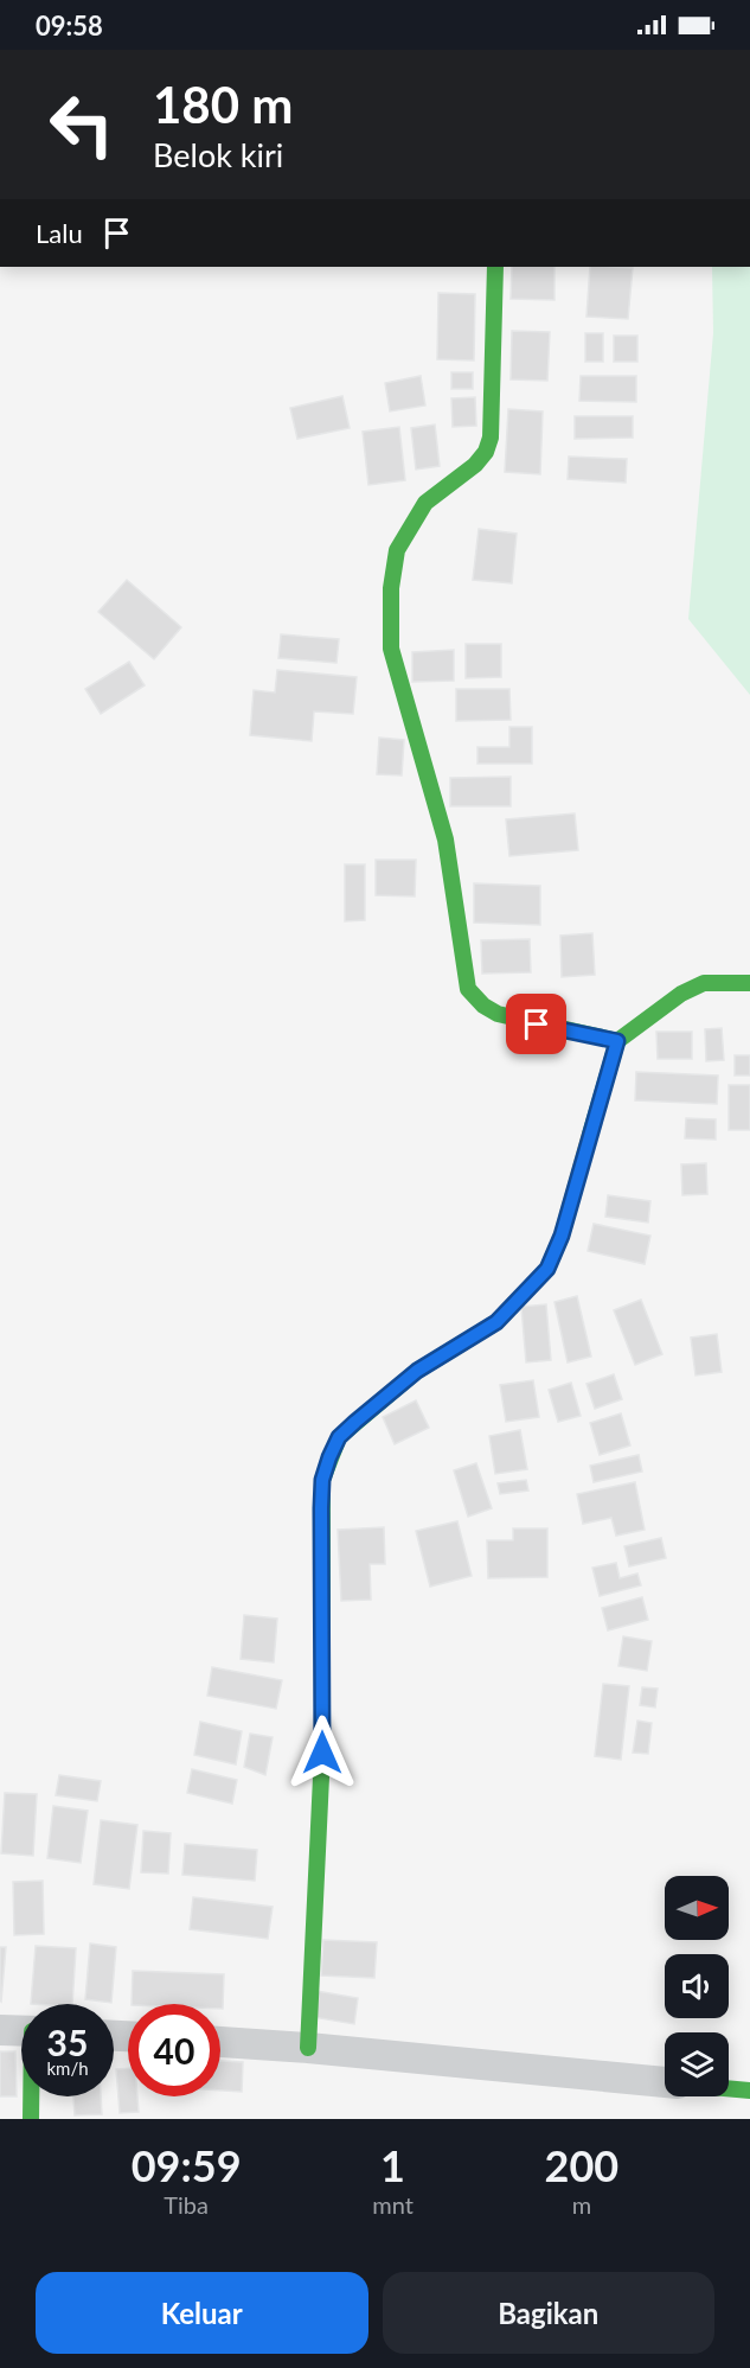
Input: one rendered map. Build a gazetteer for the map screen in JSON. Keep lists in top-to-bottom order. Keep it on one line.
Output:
{"north":"right","page":{"status":"09:58","turn":["180 m","Belok kiri"],"then":"Lalu","speed":"35 km/h","limit":"40","eta":["09:59","Tiba","1","mnt","200","m"],"buttons":["Keluar","Bagikan"]}}
